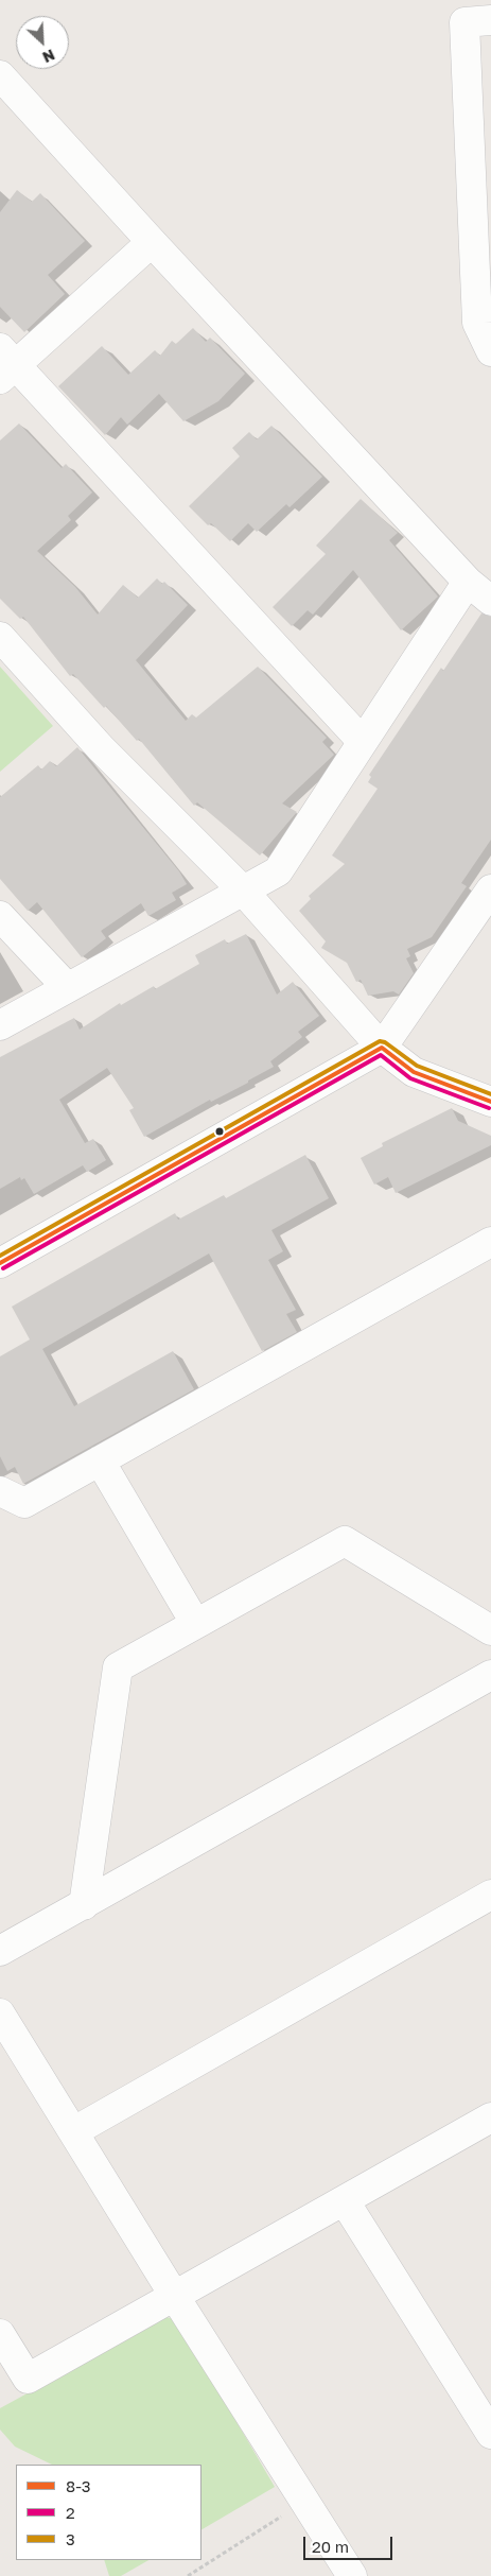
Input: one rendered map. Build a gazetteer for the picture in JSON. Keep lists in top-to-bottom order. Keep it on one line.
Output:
{"lines":["transit line 3","transit line 8-3","transit line 2"],"legend":["8-3","2","3"],"scale_bar":"20 m","north":"bottom right"}
